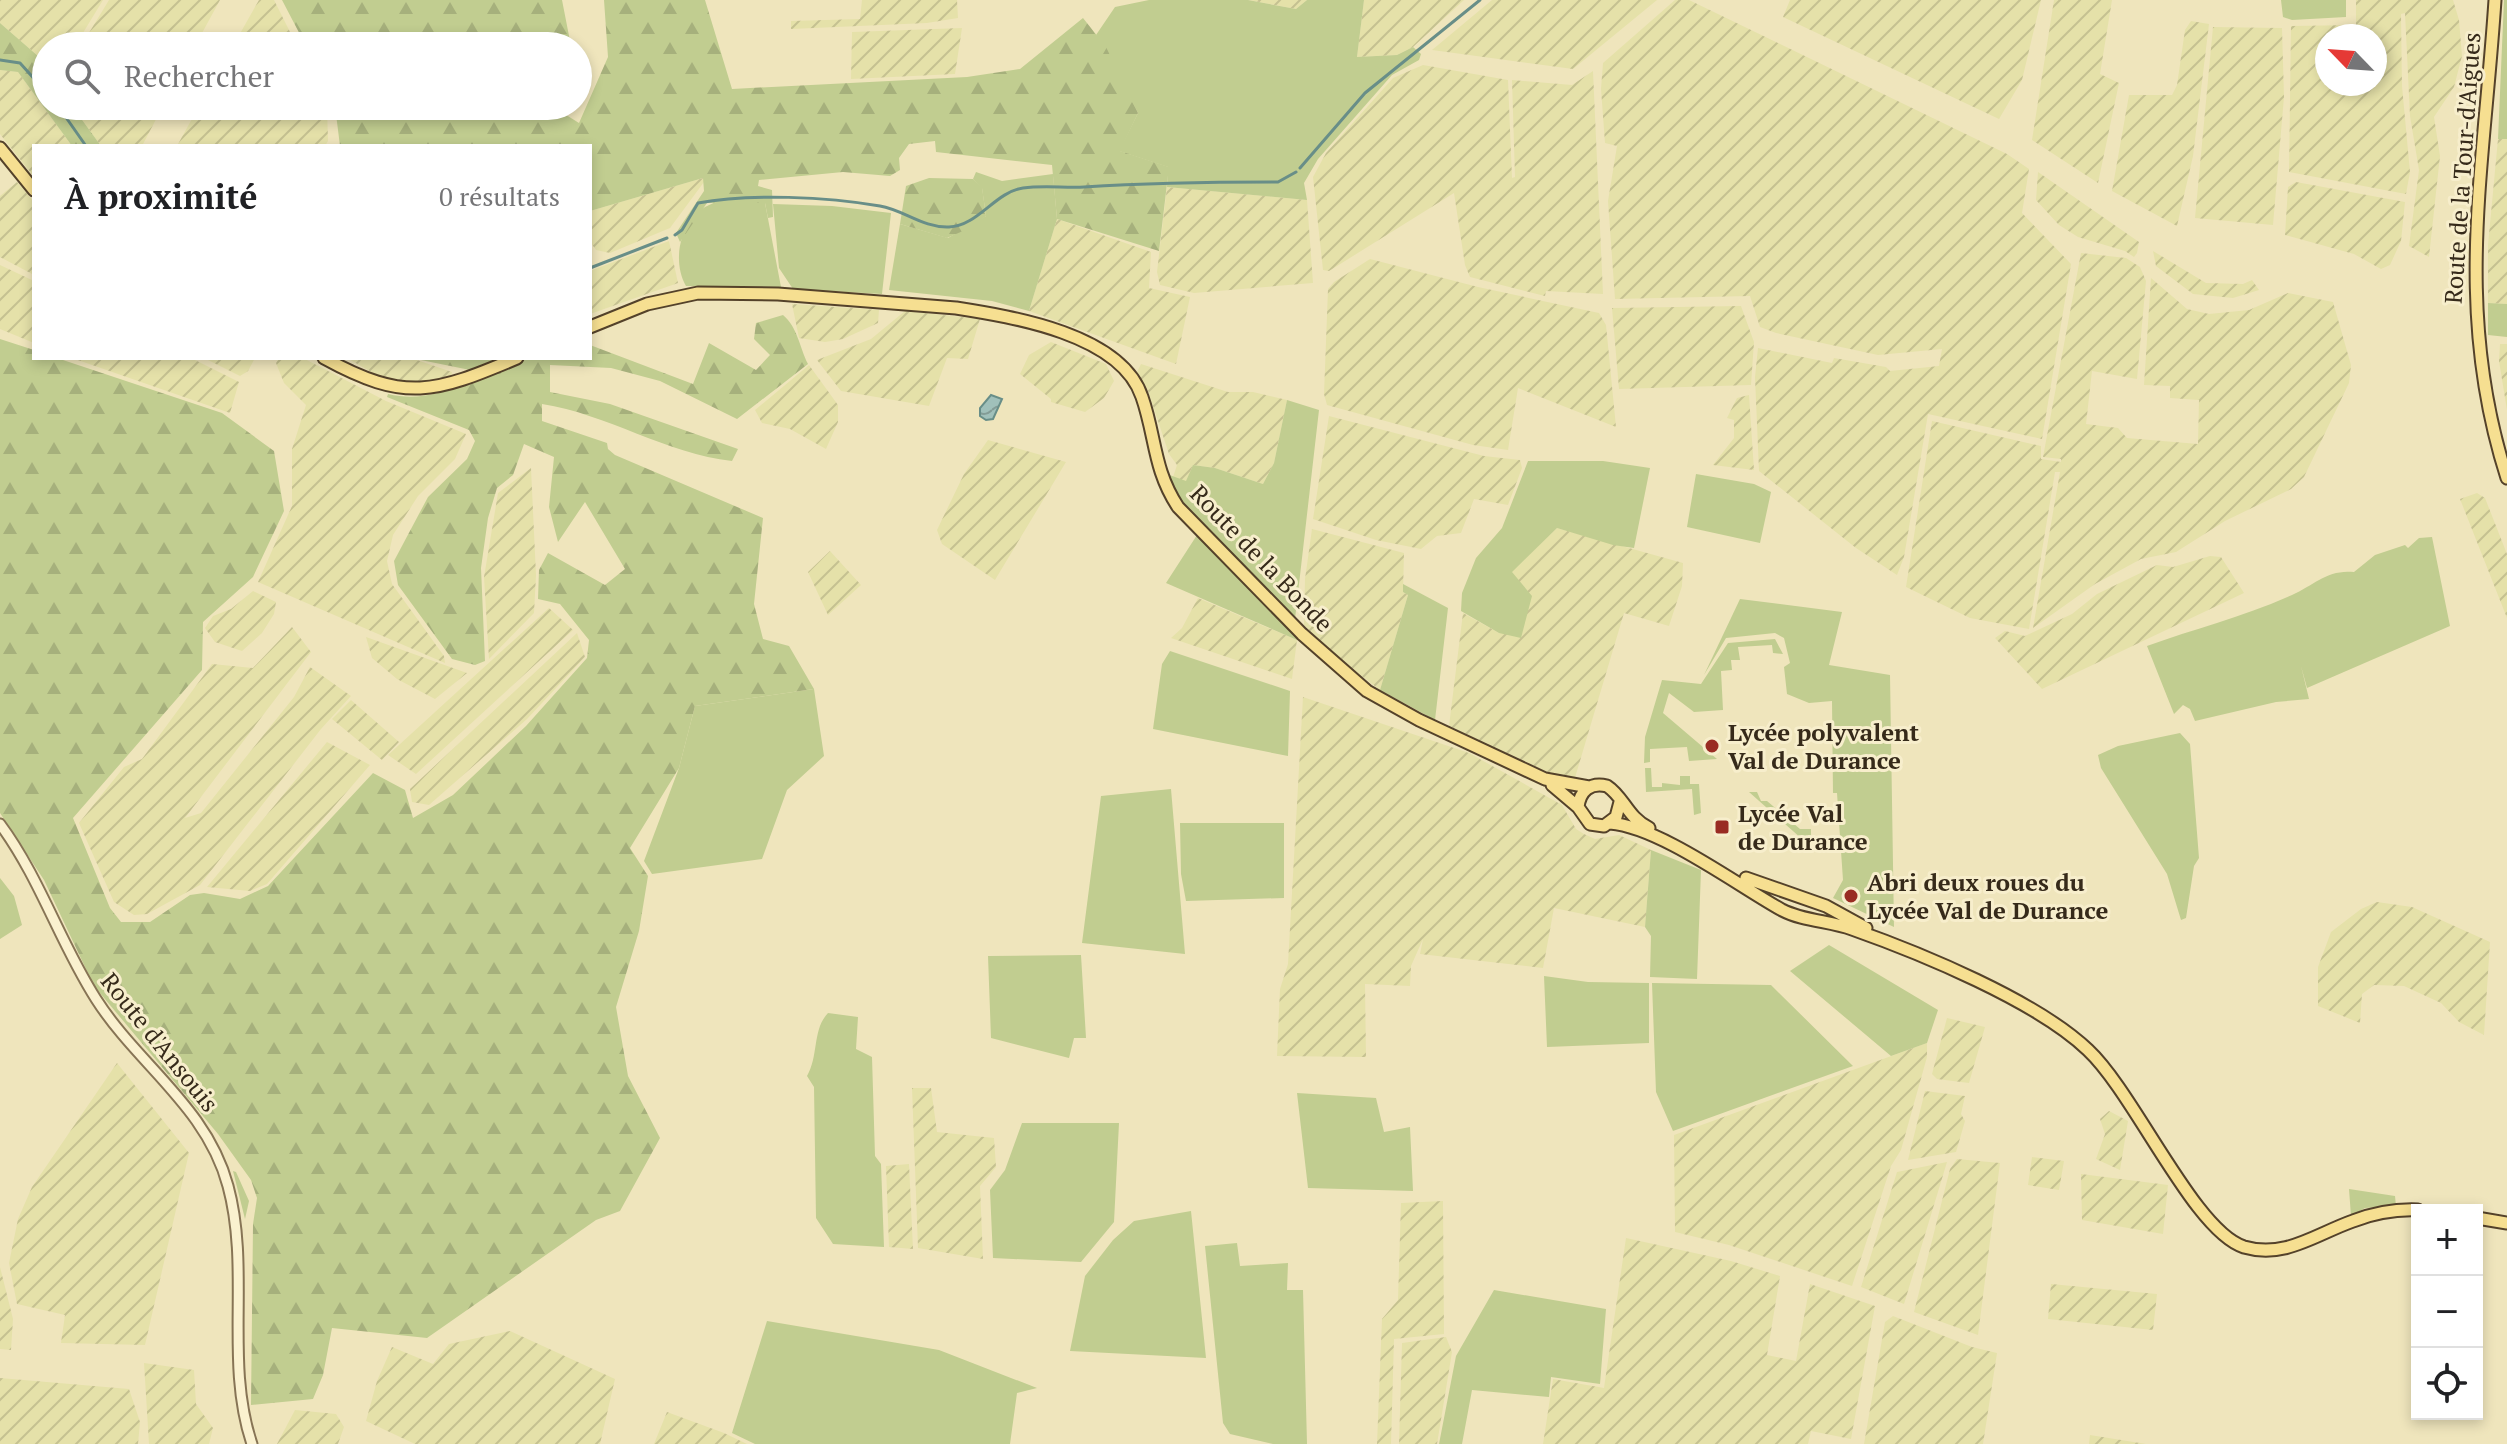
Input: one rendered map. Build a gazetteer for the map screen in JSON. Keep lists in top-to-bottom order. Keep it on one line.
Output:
{"streets":{"main road":["Route de la Tour-d'Aigues","Route de la Bonde"],"street":["Route d'Ansouis"]},"places":{"other":["Lycée polyvalent Val de Durance","Abri deux roues du Lycée Val de Durance"],"transit":["Lycée Val de Durance"]},"north":"top left","page":{"search":"Rechercher","heading":["À proximité","0 résultats"],"map_buttons":["+","−"]}}
